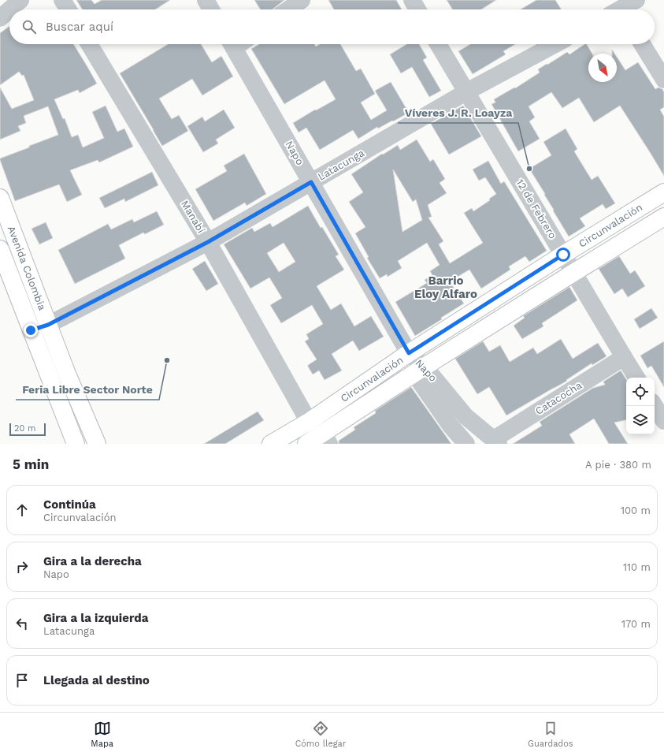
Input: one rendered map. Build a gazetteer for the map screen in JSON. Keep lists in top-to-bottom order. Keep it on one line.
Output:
{"streets":{"main road":["Circunvalación","Avenida Colombia"],"street":["Napo","Latacunga","12 de Febrero","Manabí","Catacocha"]},"crossings":[["Napo","Latacunga"],["Napo","Circunvalación"],["Napo","Catacocha"],["Latacunga","12 de Febrero"],["Latacunga","Manabí"],["Latacunga","Avenida Colombia"],["12 de Febrero","Circunvalación"],["12 de Febrero","Catacocha"],["Manabí","Circunvalación"]],"districts":["Barrio Eloy Alfaro"],"places":["Víveres J. R. Loayza","Feria Libre Sector Norte"],"scale_bar":"20 m","north":"bottom right","page":{"search":"Buscar aquí","scale":"20 m","heading":["5 min","A pie · 380 m"],"list":[["Continúa","Circunvalación","100 m"],["Gira a la derecha","Napo","110 m"],["Gira a la izquierda","Latacunga","170 m"],"Llegada al destino"],"nav":["Mapa","Cómo llegar","Guardados"]}}
